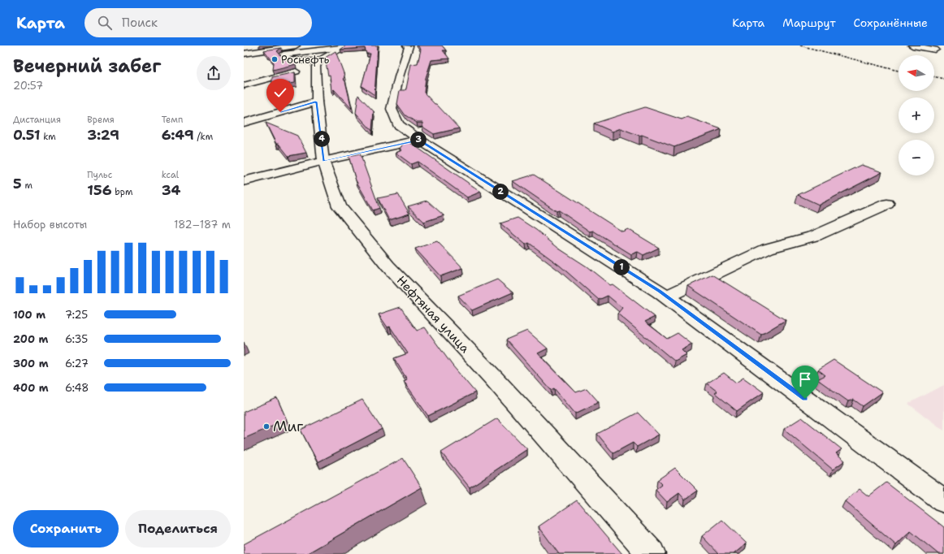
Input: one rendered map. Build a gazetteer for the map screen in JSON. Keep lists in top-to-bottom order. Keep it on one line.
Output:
{"streets":{"street":["Нефтяная улица"]},"places":["Роснефть","Миг"],"north":"left","page":{"header":"Карта","search":"Поиск","nav":["Карта","Маршрут","Сохранённые"],"heading":["Вечерний забег","20:57"],"map_buttons":["+","−"],"stats":[["Дистанция","0.51 km"],["Время","3:29"],["Темп","6:49 /km"],["5 m"],["Пульс","156 bpm"],["kcal","34"]],"pins":["4","3","2","1"],"chart":["Набор высоты","182–187 m"],"list":[{"name":"100 m","note":"7:25"},{"name":"200 m","note":"6:35"},{"name":"300 m","note":"6:27"},{"name":"400 m","note":"6:48"}],"buttons":["Сохранить","Поделиться"]}}
